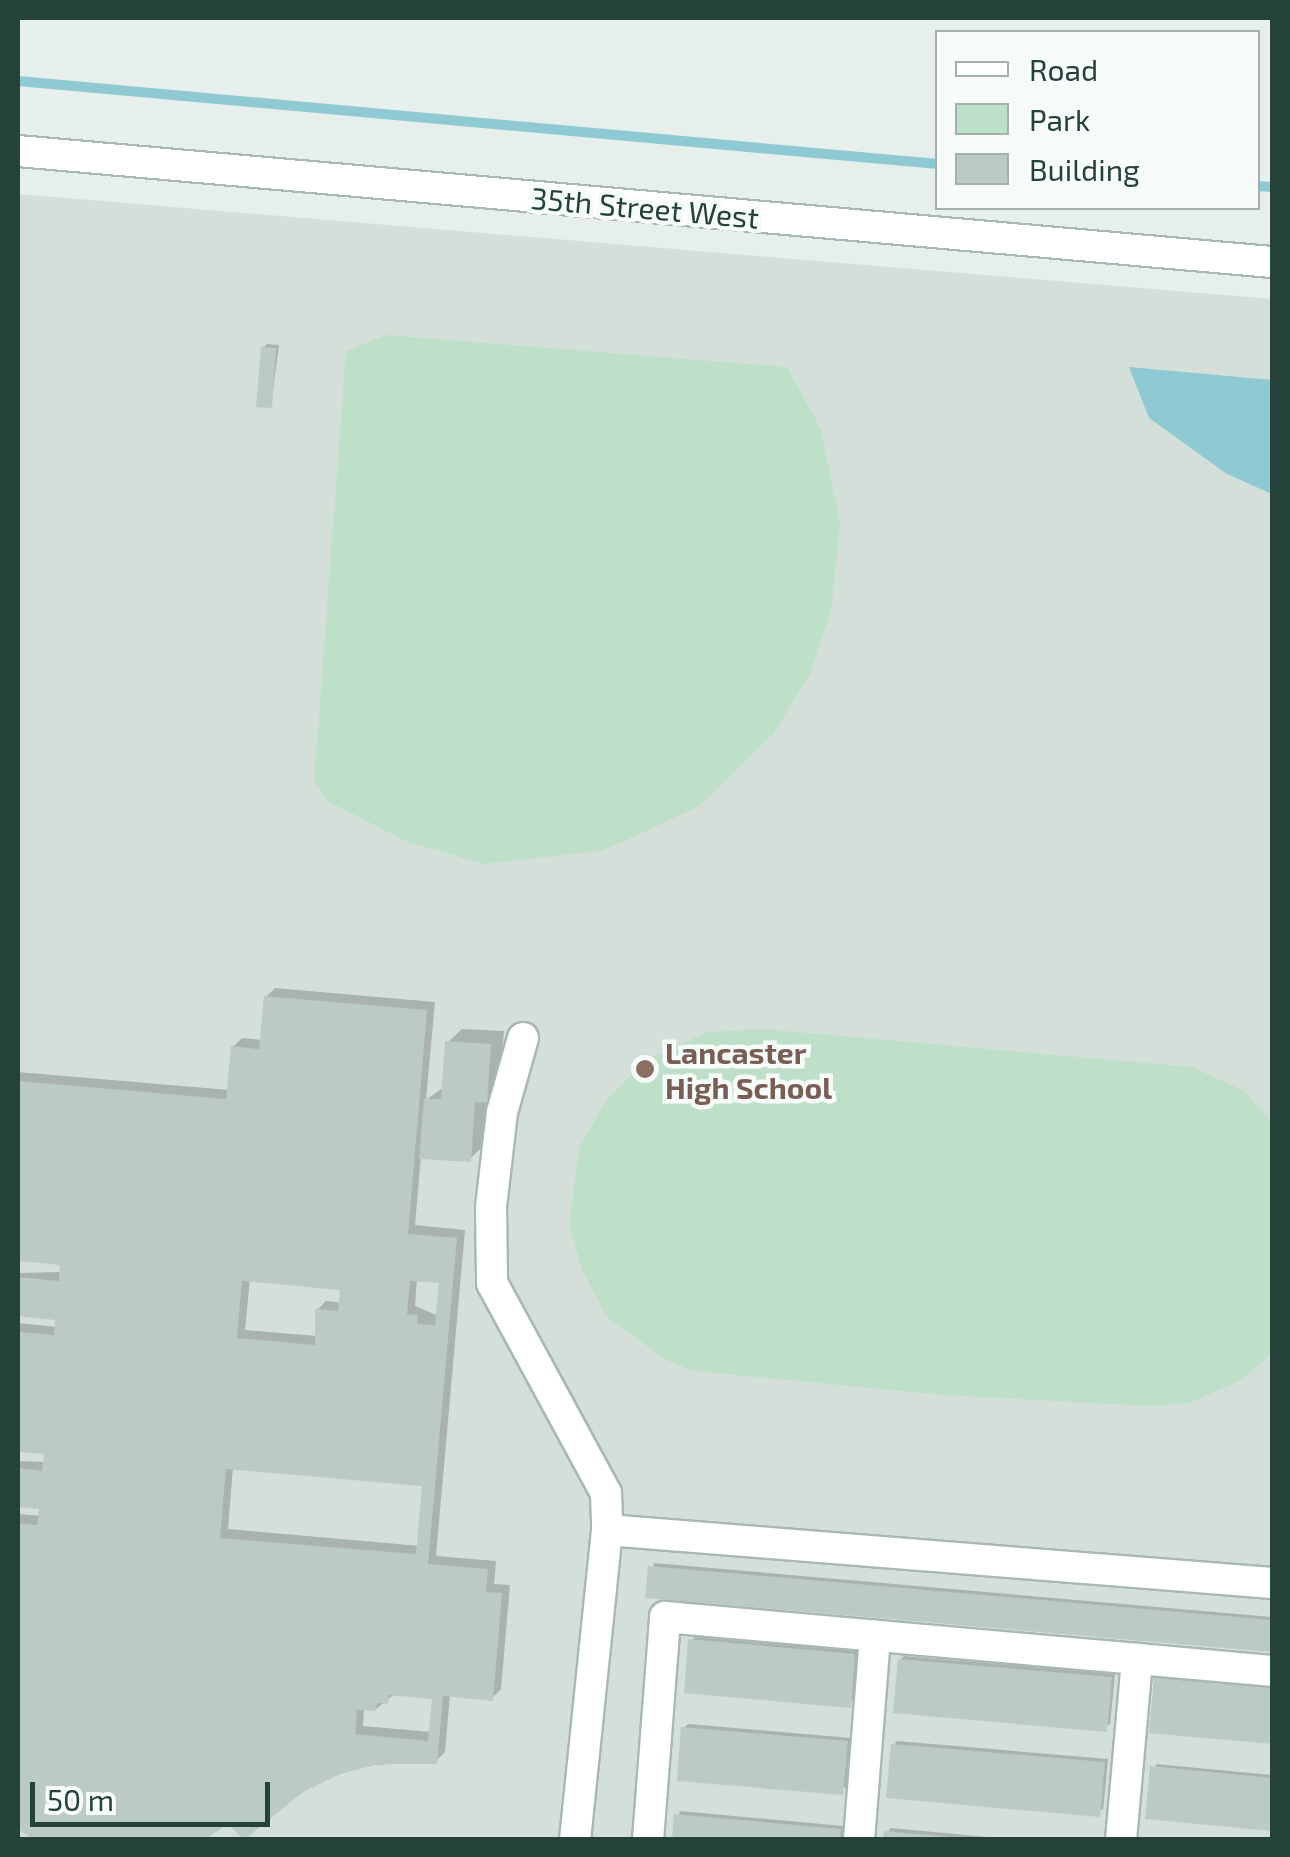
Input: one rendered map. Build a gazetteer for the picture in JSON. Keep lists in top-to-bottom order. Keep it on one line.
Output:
{"streets":{"street":["35th Street West"]},"places":["Lancaster High School"],"legend":["Road","Park","Building"],"scale_bar":"50 m"}
